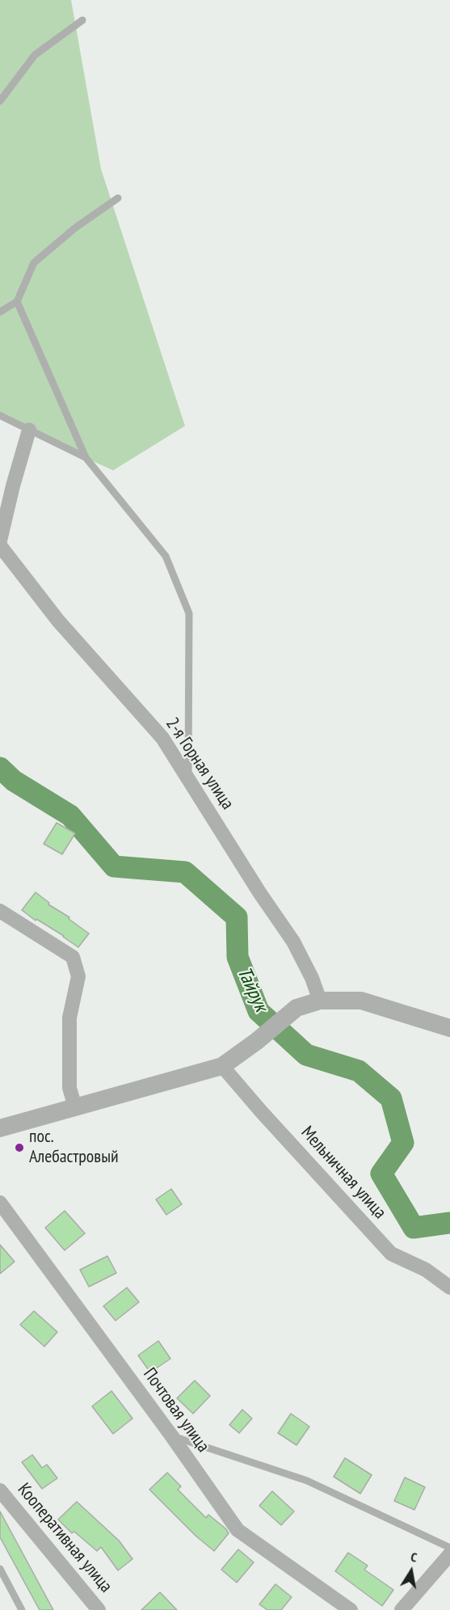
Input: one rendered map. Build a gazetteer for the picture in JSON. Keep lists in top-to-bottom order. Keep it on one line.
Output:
{"streets":{"street":["2-я Горная улица","Мельничная улица","Почтовая улица","Кооперативная улица"]},"water":["Тайрук"],"places":["пос. Алебастровый"],"north":"top"}
